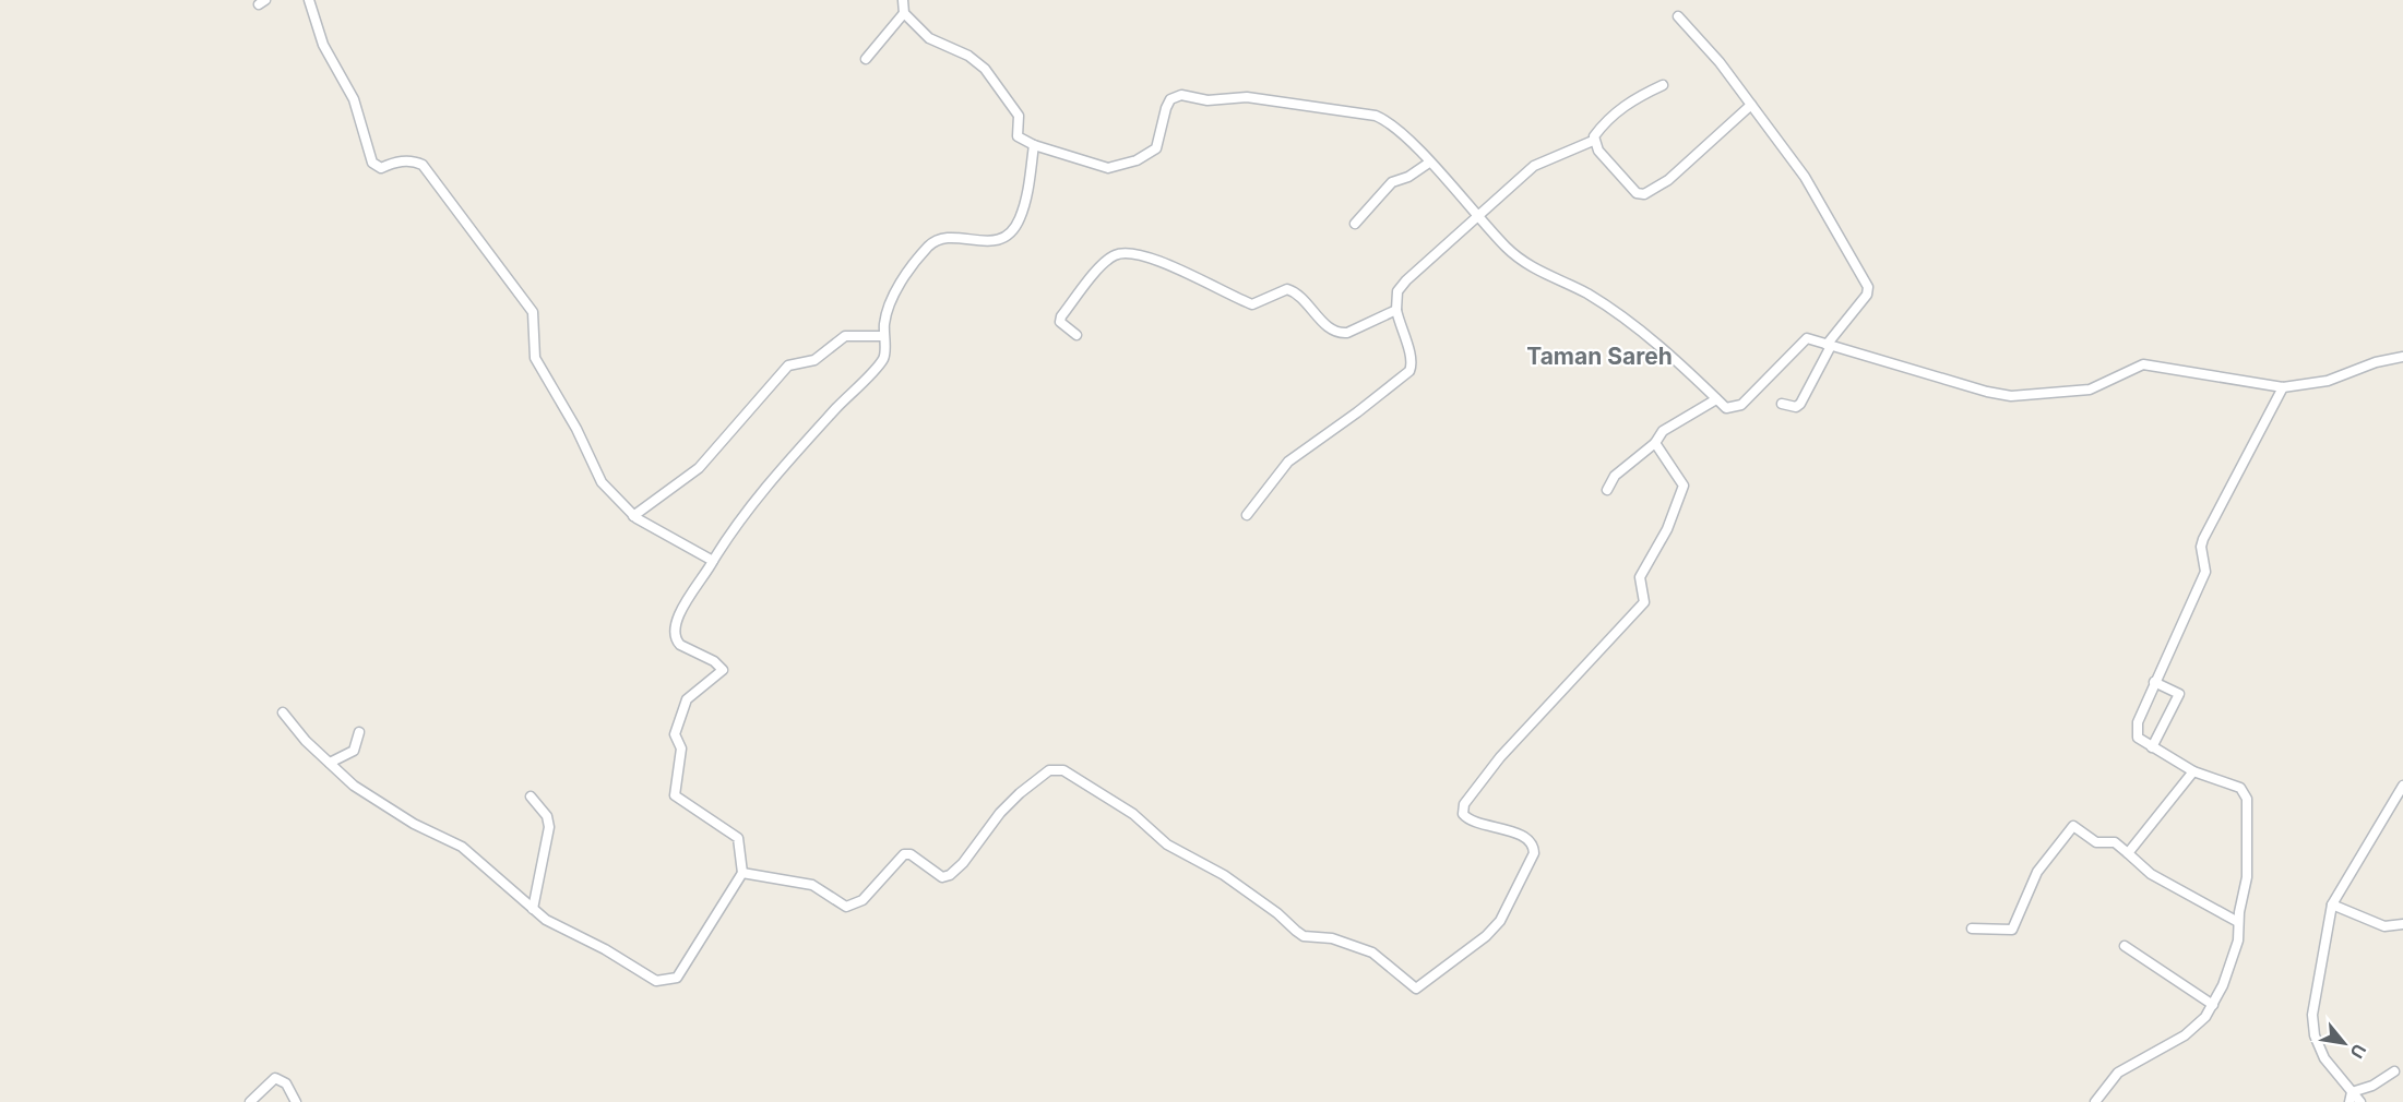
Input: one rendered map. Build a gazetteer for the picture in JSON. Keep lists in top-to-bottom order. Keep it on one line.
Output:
{"districts":["Taman Sareh"],"north":"bottom right"}
